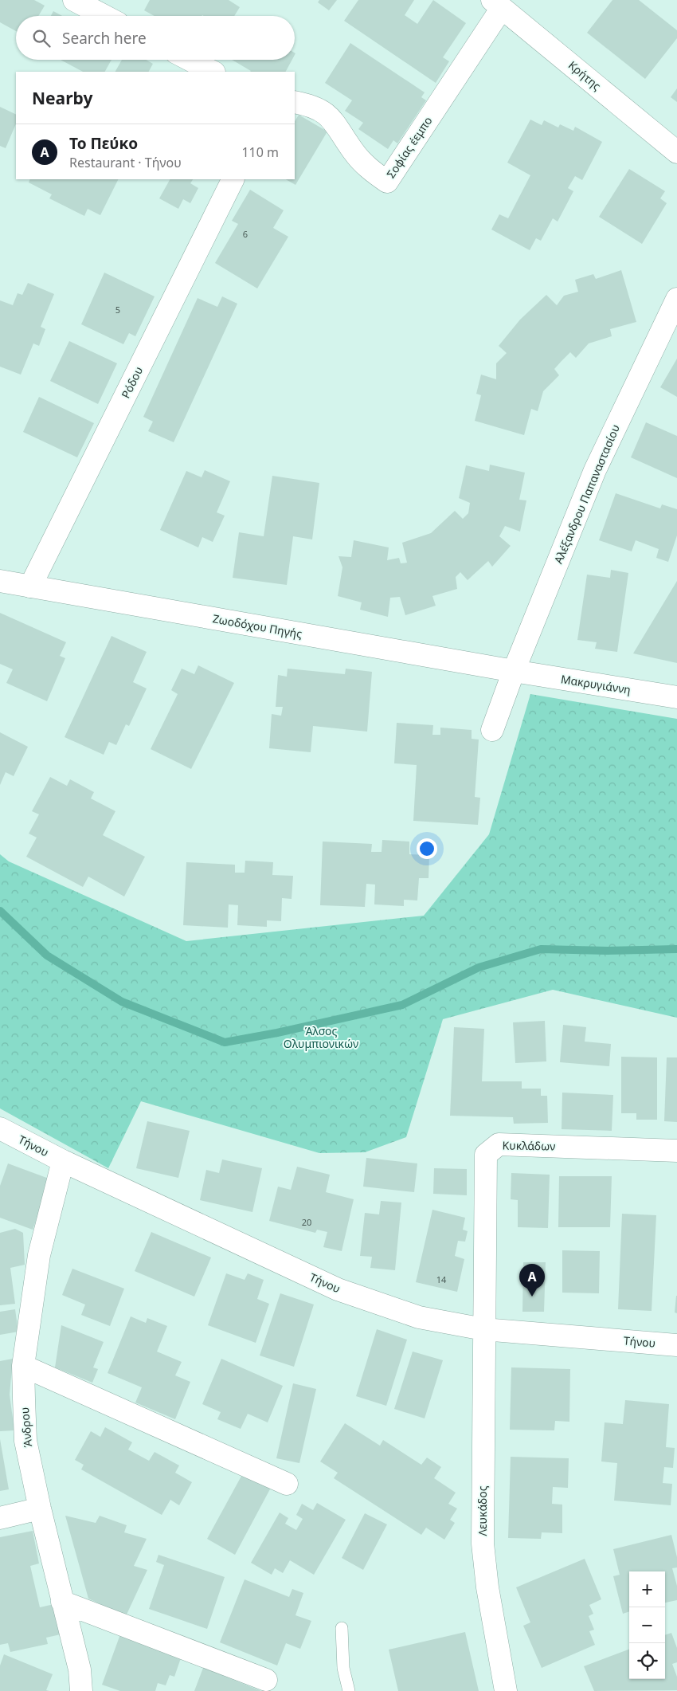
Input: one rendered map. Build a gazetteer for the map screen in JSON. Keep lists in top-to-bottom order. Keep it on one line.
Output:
{"streets":{"street":["Κρήτης","Σοφίας έεμπο","Ρόδου","Αλέξανδρου Παπαναστασίου","Ζωοδόχου Πηγής","Μακρυγιάννη","Τήνου","Κυκλάδων","Άνδρου","Λευκάδος"]},"crossings":[["Κρήτης","Σοφίας έεμπο"],["Ρόδου","Ζωοδόχου Πηγής"],["Αλέξανδρου Παπαναστασίου","Ζωοδόχου Πηγής"],["Αλέξανδρου Παπαναστασίου","Μακρυγιάννη"],["Ζωοδόχου Πηγής","Μακρυγιάννη"],["Τήνου","Κυκλάδων"],["Τήνου","Άνδρου"],["Τήνου","Λευκάδος"],["Κυκλάδων","Λευκάδος"]],"parks":["Άλσος Ολυμπιονικών"],"house_numbers":["6","5","20","14"],"page":{"search":"Search here","heading":"Nearby","list":[{"mark":"A","name":"Το Πεύκο","note":"Restaurant · Τήνου","value":"110 m"}],"pins":"A","map_buttons":["+","−"]}}
